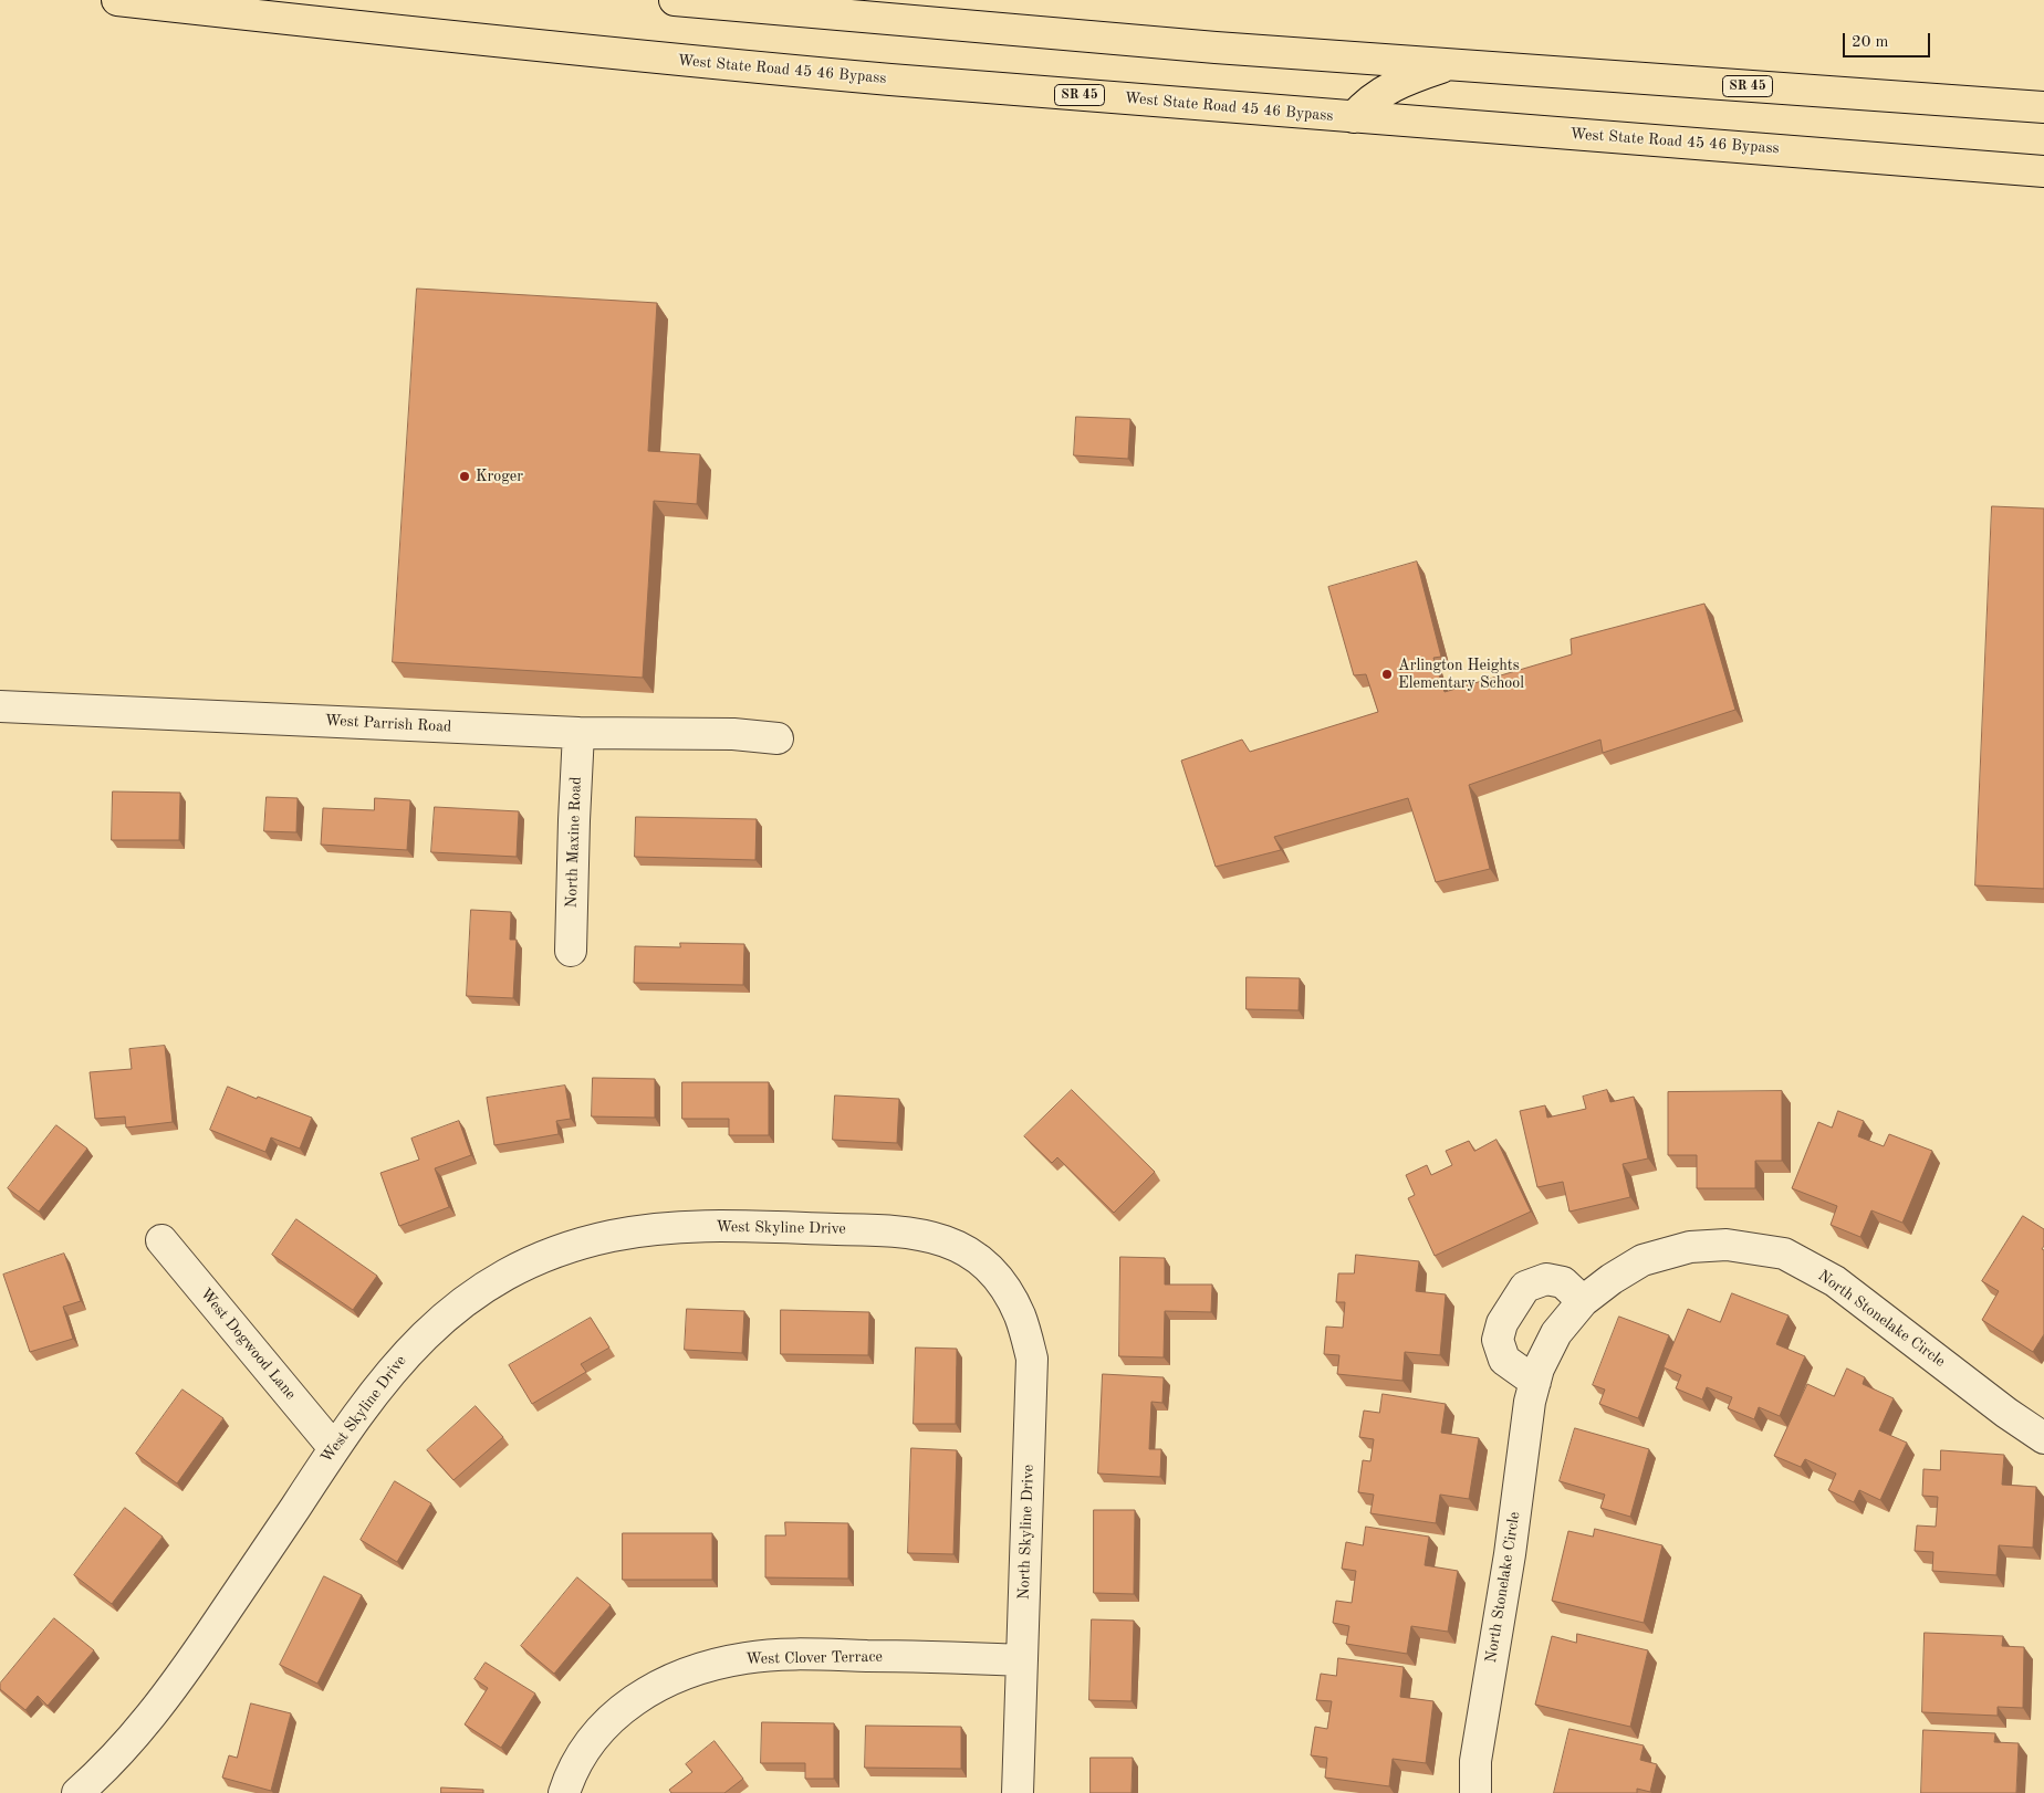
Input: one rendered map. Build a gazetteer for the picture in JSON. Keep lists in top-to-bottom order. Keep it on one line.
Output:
{"streets":{"highway":["West State Road 45 46 Bypass","SR 45"],"street":["West Parrish Road","North Maxine Road","West Skyline Drive","North Stonelake Circle","West Dogwood Lane","North Skyline Drive","West Clover Terrace"]},"crossings":[["West Parrish Road","North Maxine Road"],["West Skyline Drive","West Dogwood Lane"],["West Skyline Drive","North Skyline Drive"],["North Skyline Drive","West Clover Terrace"]],"places":["Kroger","Arlington Heights Elementary School"],"scale_bar":"20 m"}
